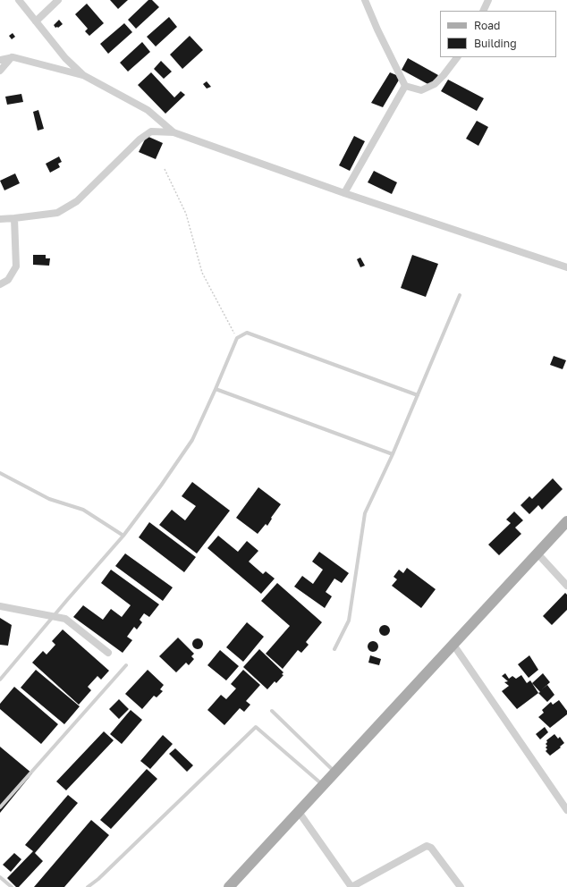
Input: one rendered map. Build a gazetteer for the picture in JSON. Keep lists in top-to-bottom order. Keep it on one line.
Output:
{"legend":["Road","Building"]}
